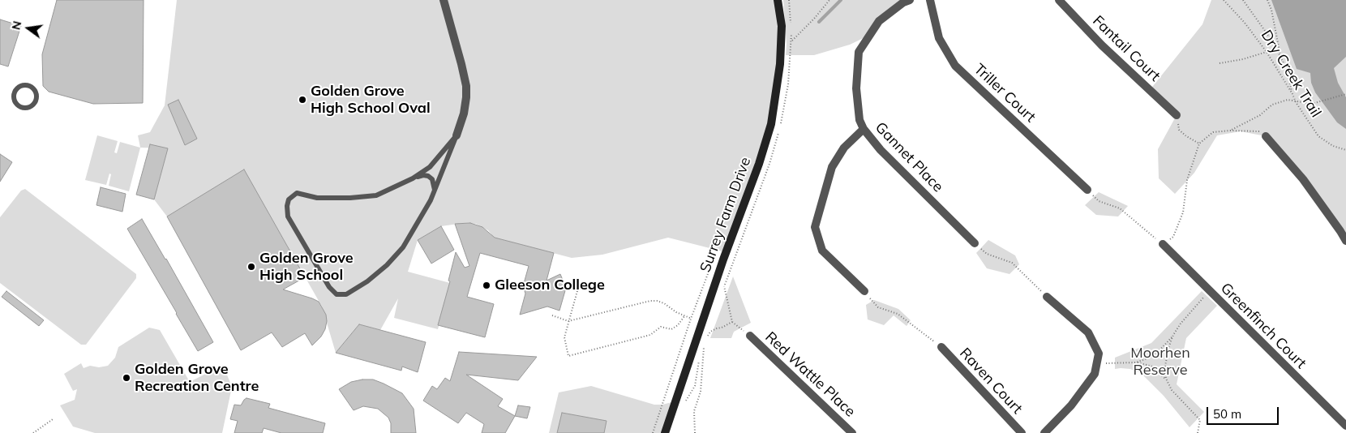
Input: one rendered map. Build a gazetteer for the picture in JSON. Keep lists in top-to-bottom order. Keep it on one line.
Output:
{"streets":{"street":["Fantail Court","Triller Court","Gannet Place","Surrey Farm Drive","Greenfinch Court","Red Wattle Place","Raven Court"],"path":["Dry Creek Trail"]},"parks":["Moorhen Reserve"],"places":["Golden Grove High School Oval","Golden Grove High School","Gleeson College","Golden Grove Recreation Centre"],"scale_bar":"50 m","north":"left"}
